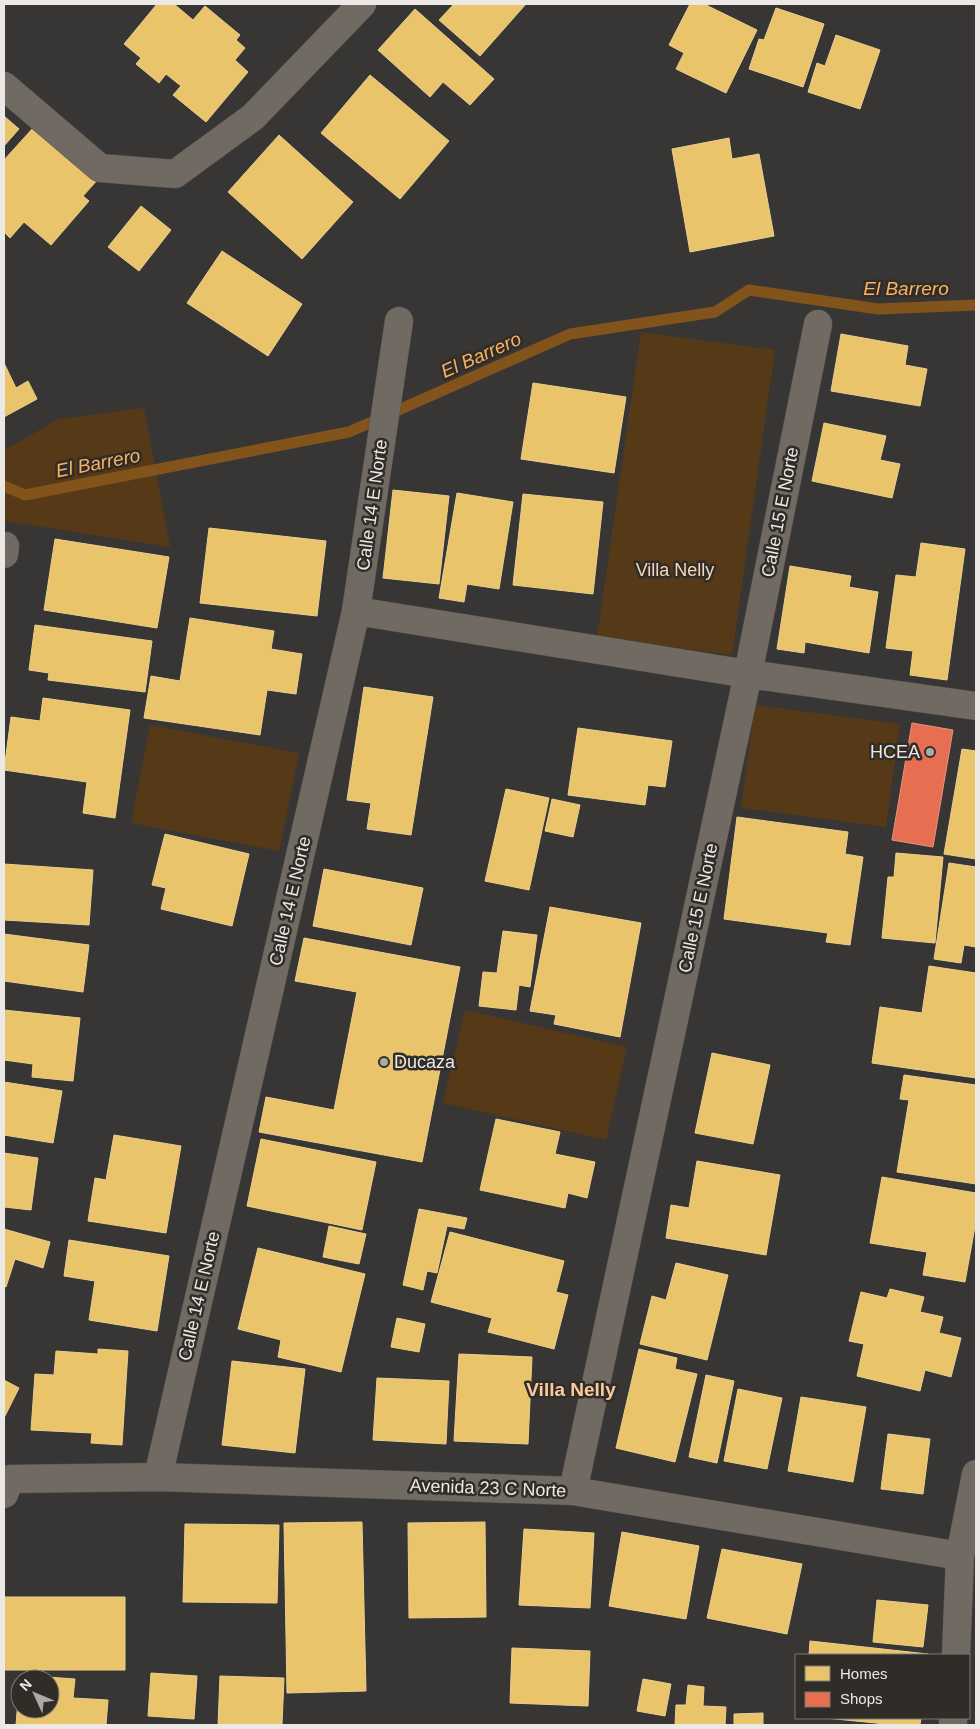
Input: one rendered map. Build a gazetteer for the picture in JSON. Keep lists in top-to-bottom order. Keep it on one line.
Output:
{"streets":{"street":["Calle 14 E Norte","Calle 15 E Norte","Avenida 23 C Norte"]},"crossings":[["Calle 14 E Norte","Avenida 23 C Norte"],["Calle 15 E Norte","Avenida 23 C Norte"]],"districts":["Villa Nelly"],"water":["El Barrero"],"parks":["Villa Nelly"],"places":["HCEA","Ducaza"],"legend":["Homes","Shops"],"north":"top left"}
